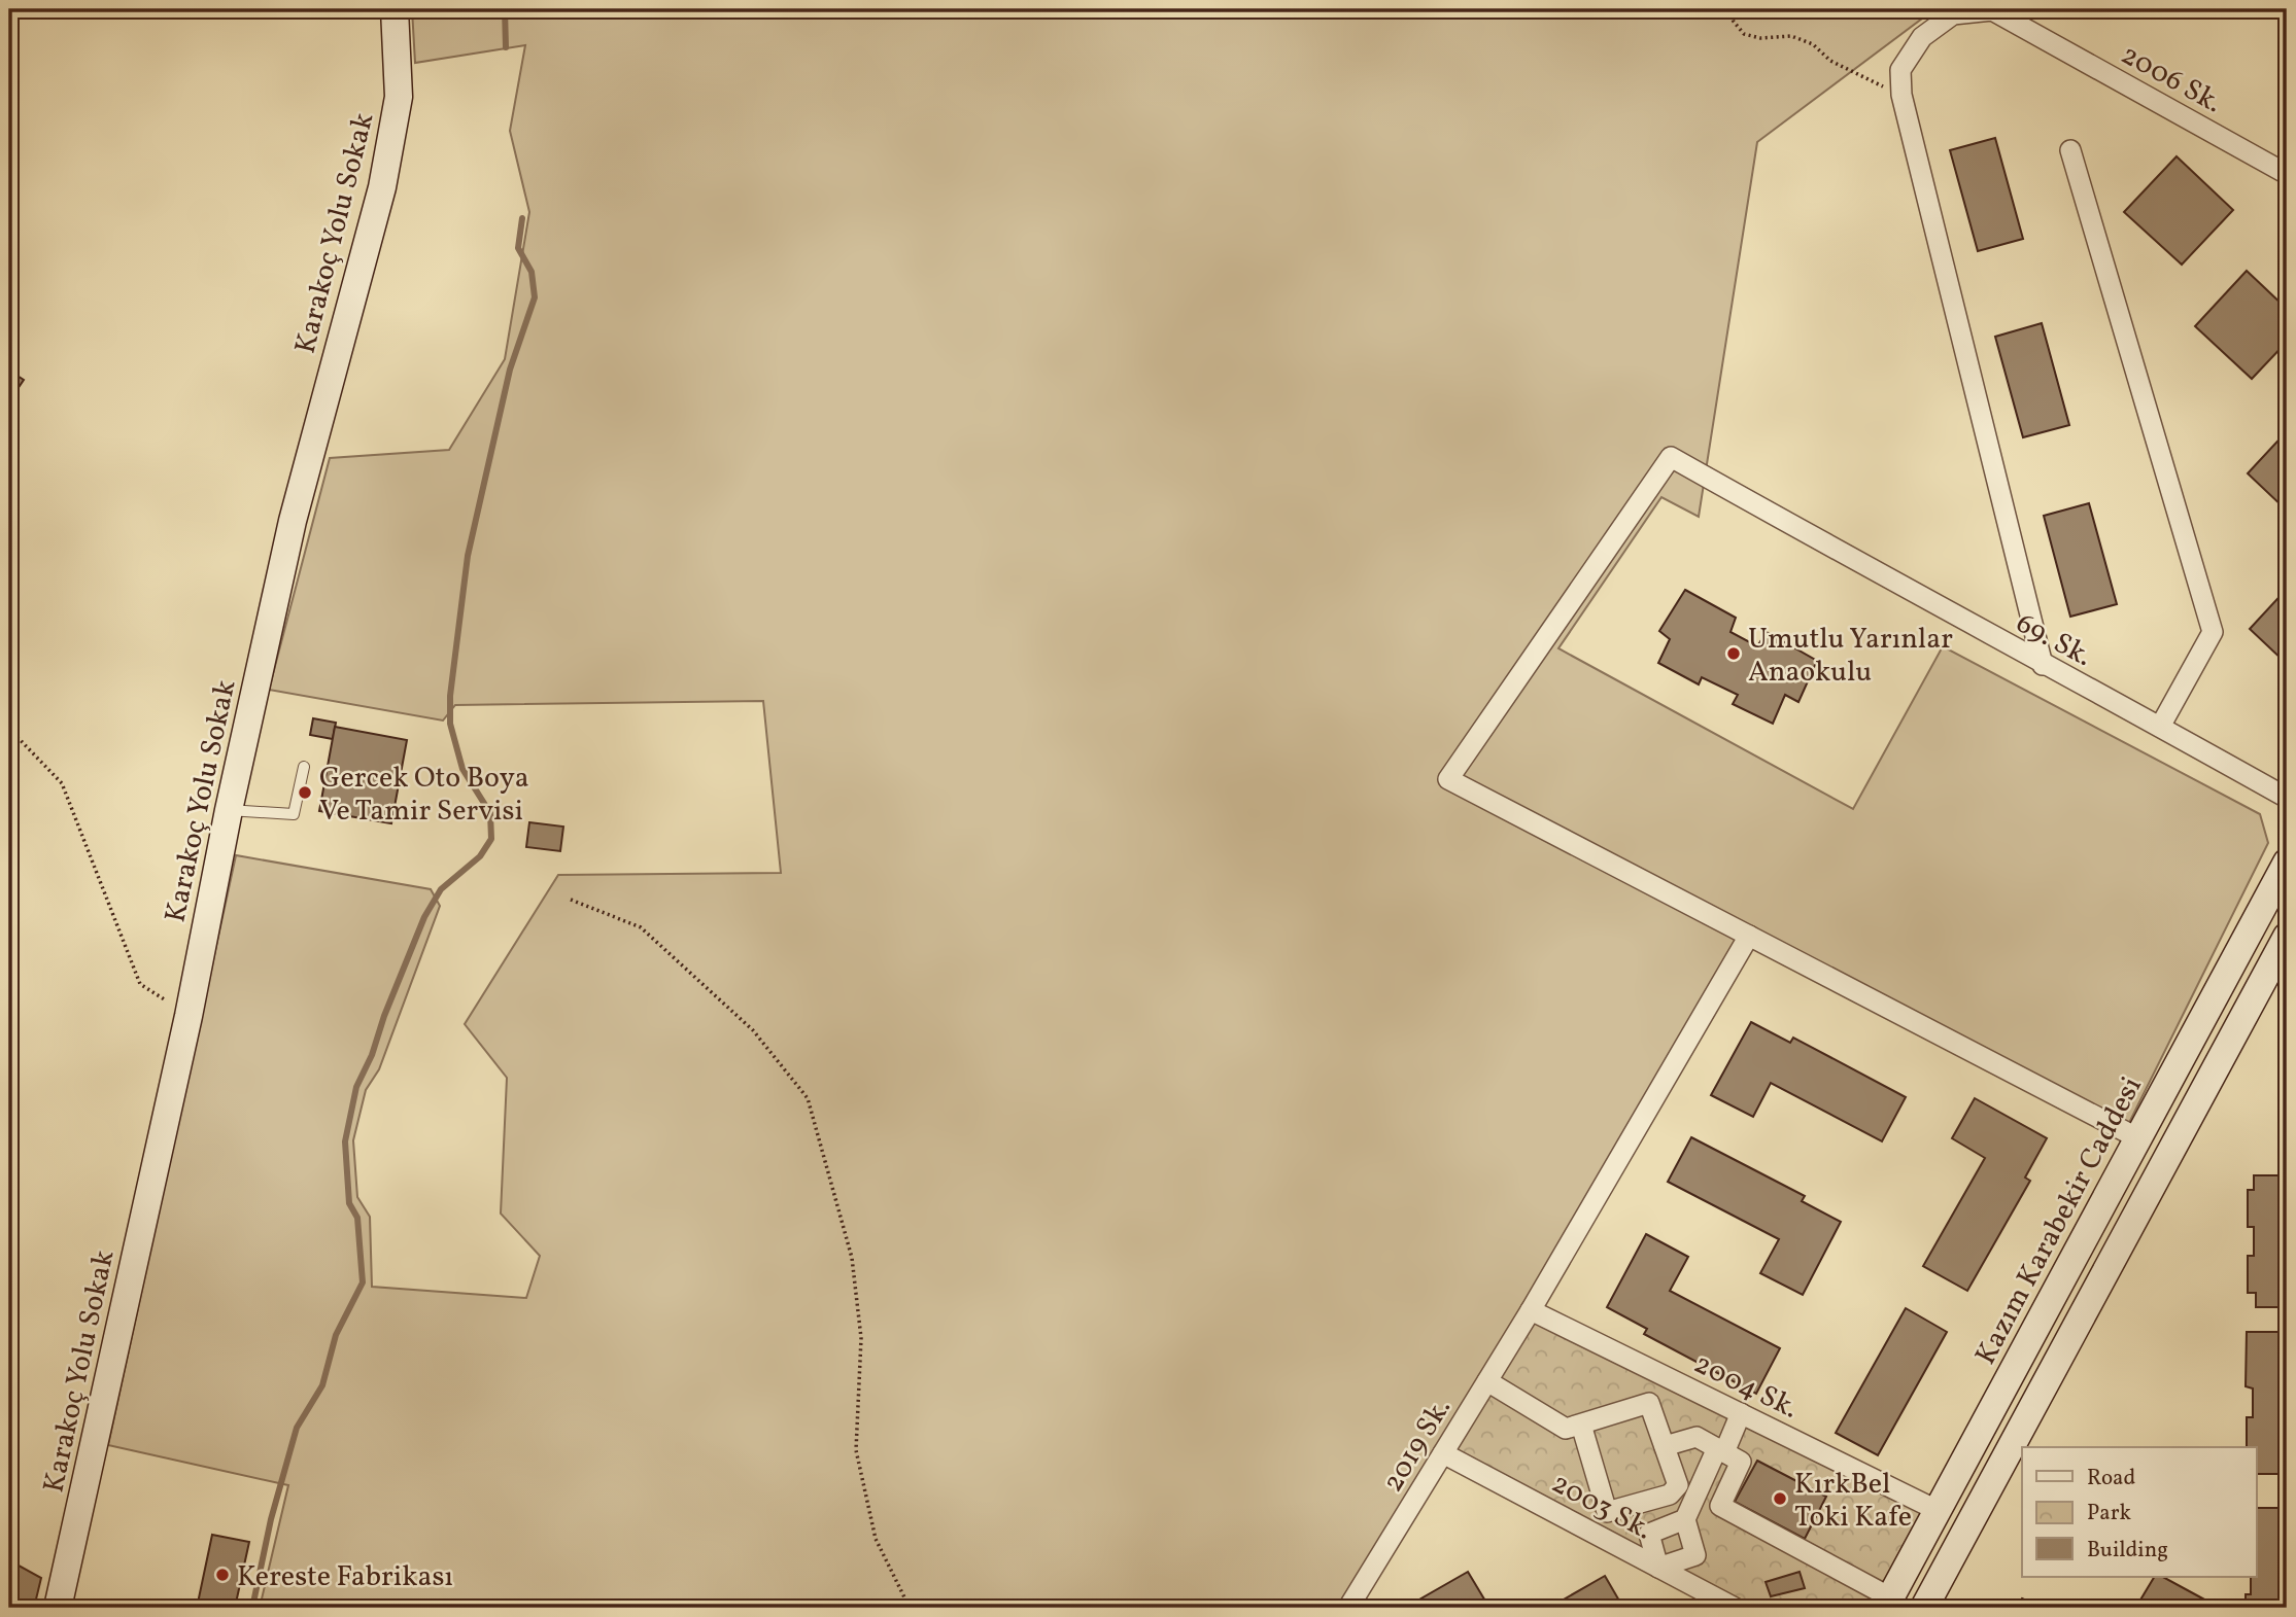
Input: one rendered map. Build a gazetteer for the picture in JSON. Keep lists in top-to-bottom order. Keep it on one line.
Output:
{"streets":{"street":["2006 Sk.","Karakoç Yolu Sokak","69. Sk.","Kazım Karabekir Caddesi","2004 Sk.","2019 Sk.","2003 Sk."]},"crossings":[["69. Sk.","2019 Sk."],["Kazım Karabekir Caddesi","2004 Sk."],["2004 Sk.","2019 Sk."],["2019 Sk.","2003 Sk."]],"places":["Umutlu Yarınlar Anaokulu","Gercek Oto Boya Ve Tamir Servisi","KırkBel Toki Kafe","Kereste Fabrikası"],"legend":["Road","Park","Building"]}
